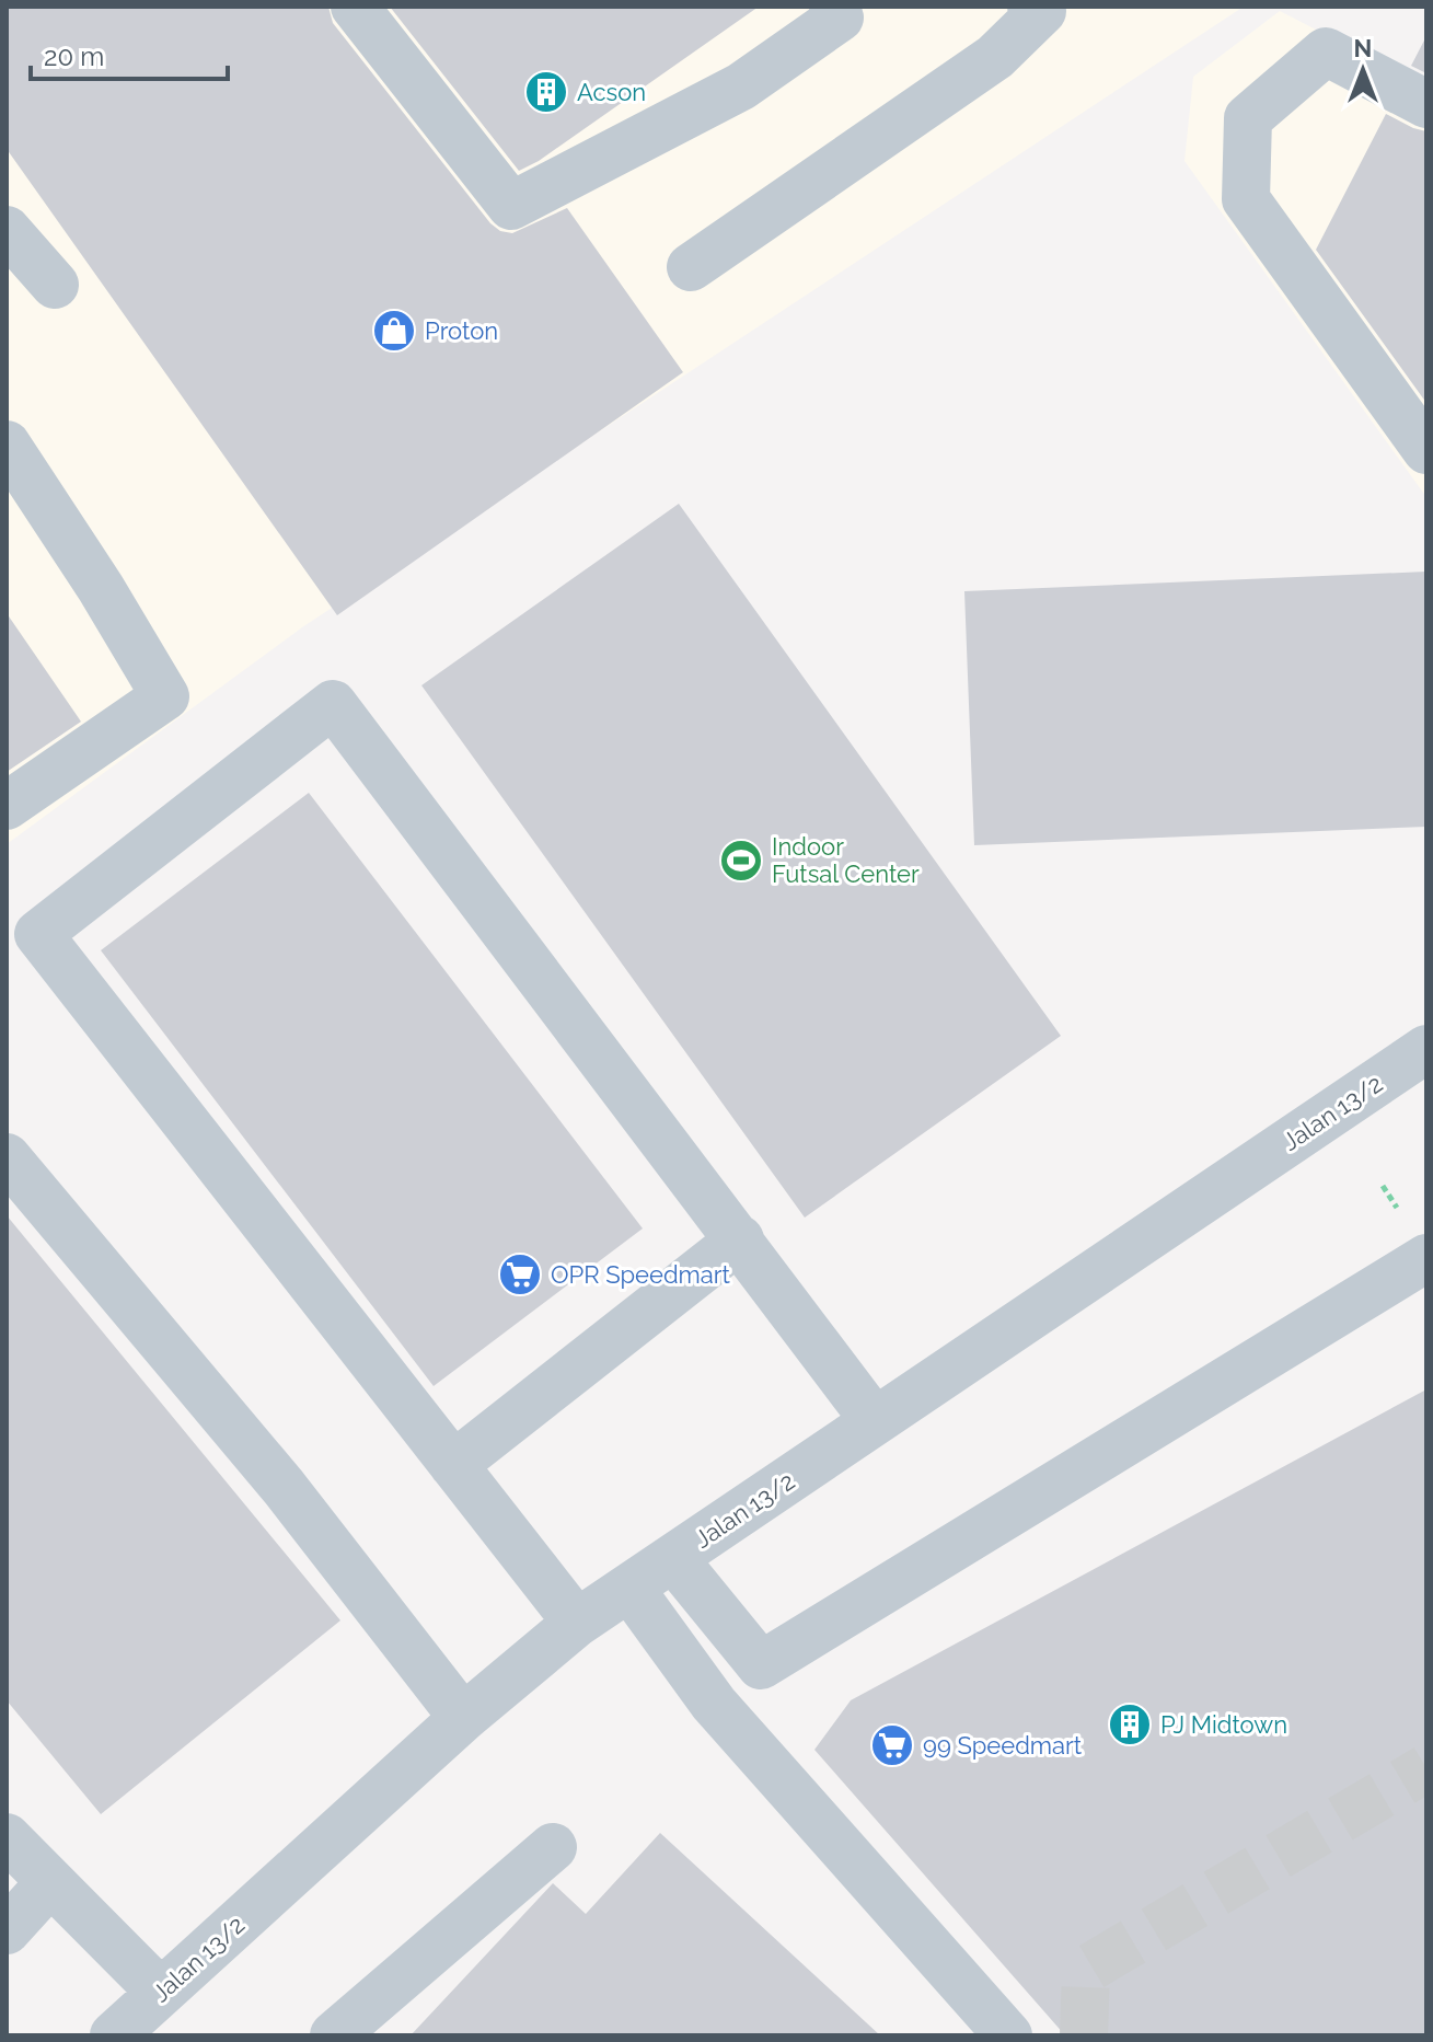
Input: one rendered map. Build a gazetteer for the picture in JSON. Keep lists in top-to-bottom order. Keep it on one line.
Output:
{"streets":{"street":["Jalan 13/2"]},"places":{"building":["Acson","PJ Midtown"],"shop":["Proton"],"sports":["Indoor Futsal Center"],"supermarket":["OPR Speedmart","99 Speedmart"]},"scale_bar":"20 m","north":"top"}
